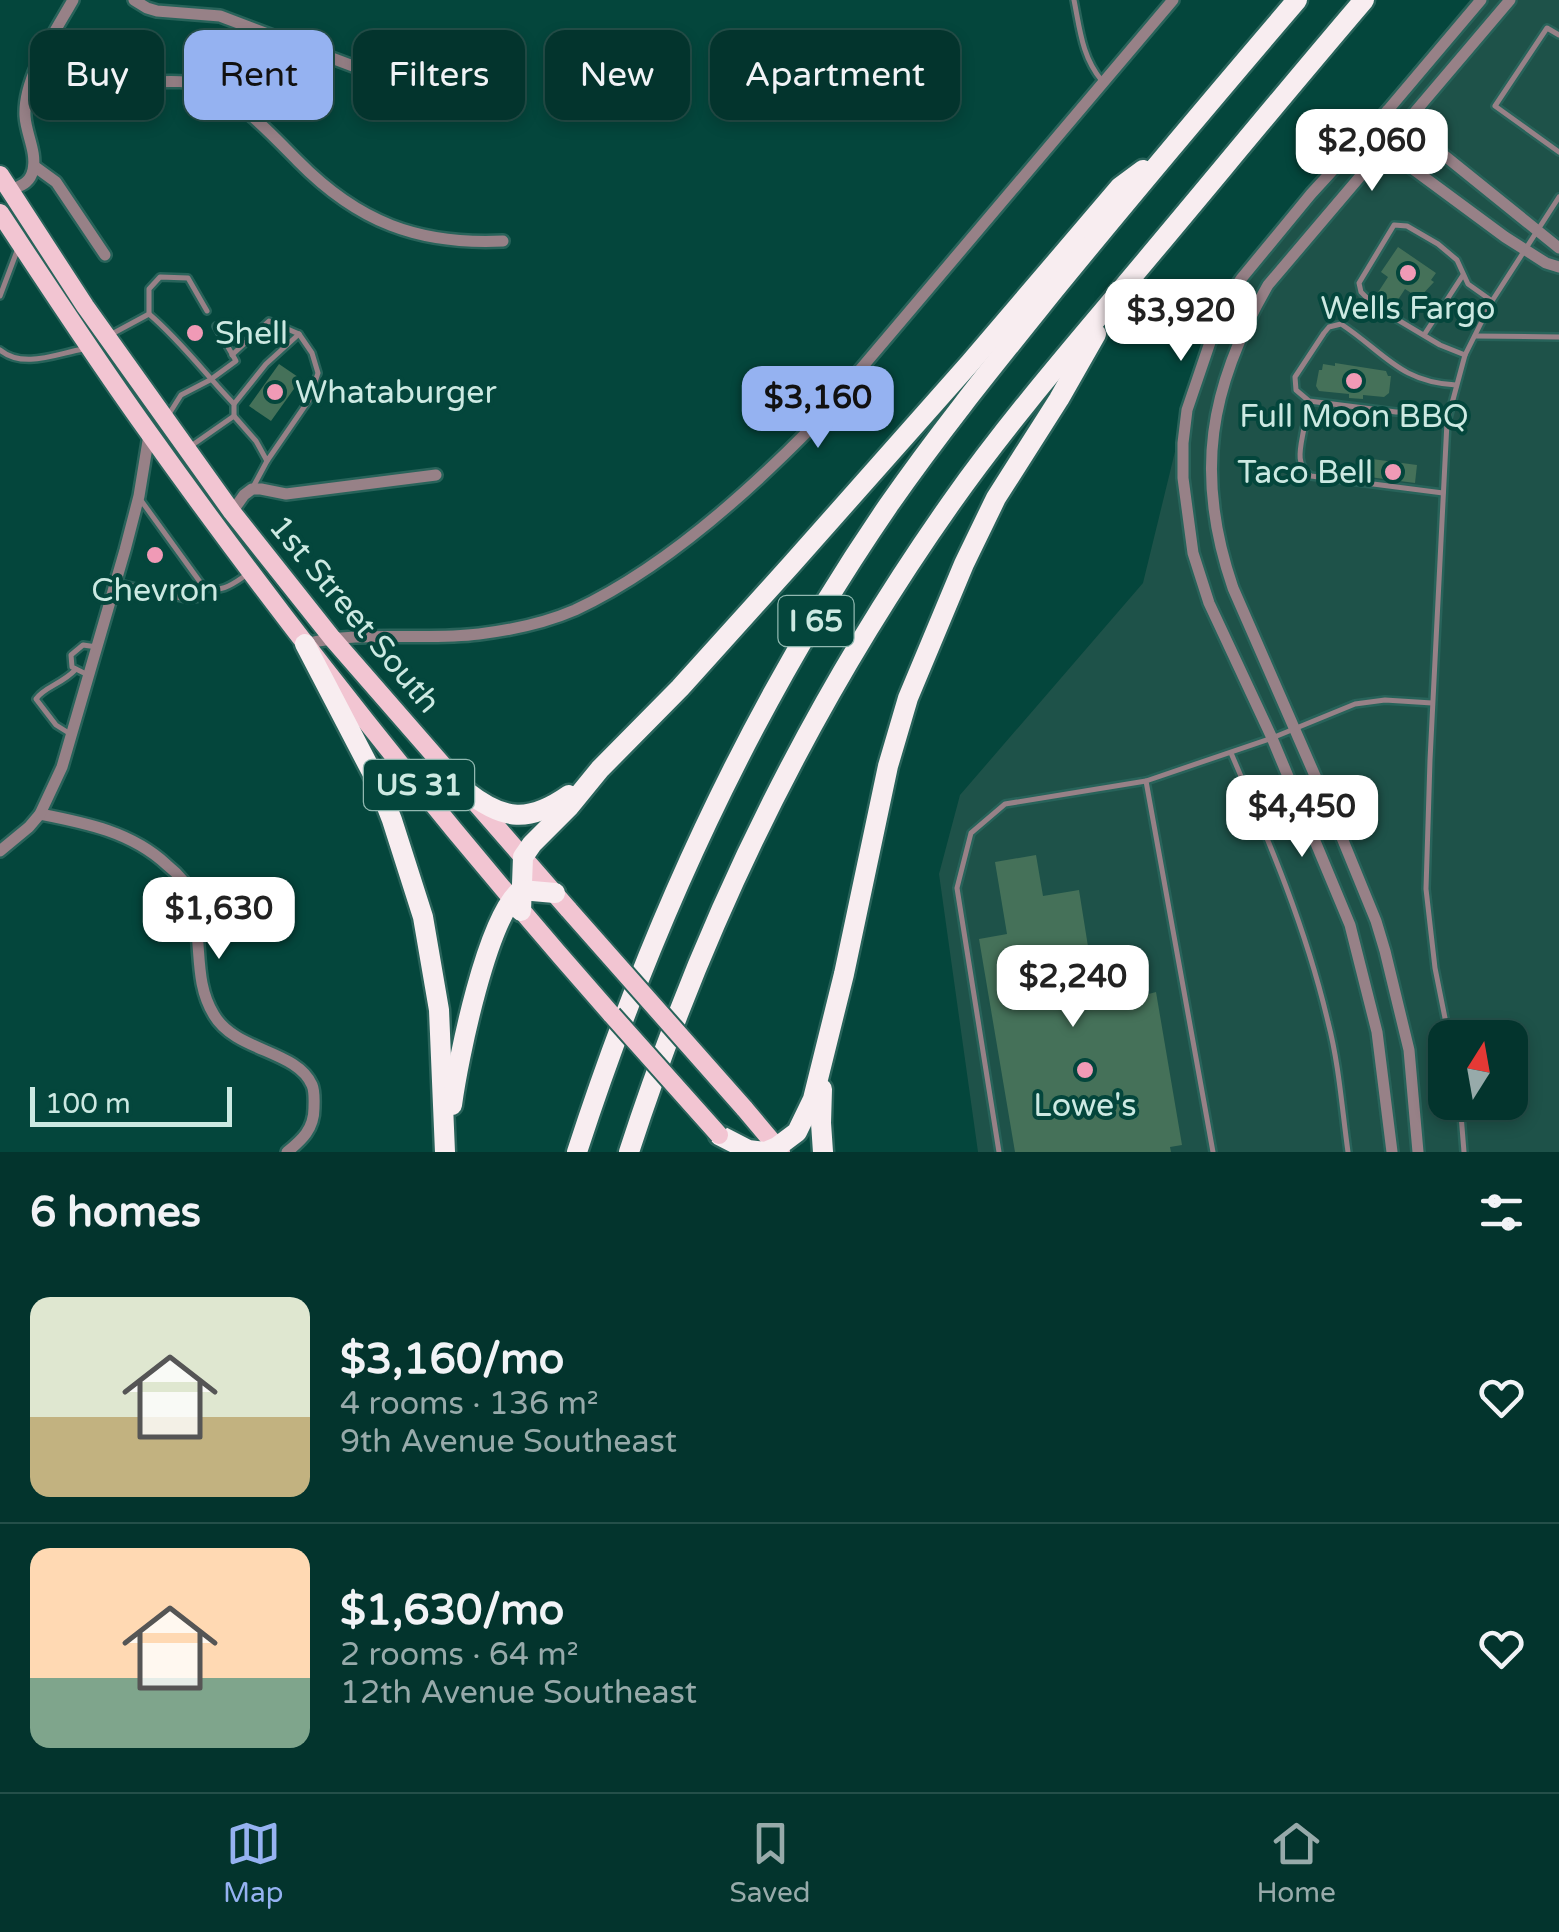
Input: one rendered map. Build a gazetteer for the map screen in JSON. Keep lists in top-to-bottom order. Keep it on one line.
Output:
{"streets":{"highway":["I 65"],"main road":["1st Street South","US 31"]},"places":["Wells Fargo","Shell","Full Moon BBQ","Whataburger","Taco Bell","Chevron","Lowe's"],"scale_bar":"100 m","north":"top","page":{"chip":["Buy","Rent","Filters","New","Apartment"],"price":["$2,060","$3,920","$3,160","$4,450","$1,630","$2,240"],"scale":"100 m","heading":"6 homes","list":[{"name":"$3,160/mo","note":"4 rooms · 136 m² · 9th Avenue Southeast"},{"name":"$1,630/mo","note":"2 rooms · 64 m² · 12th Avenue Southeast"}],"tabs":["Map","Saved","Home"]}}
